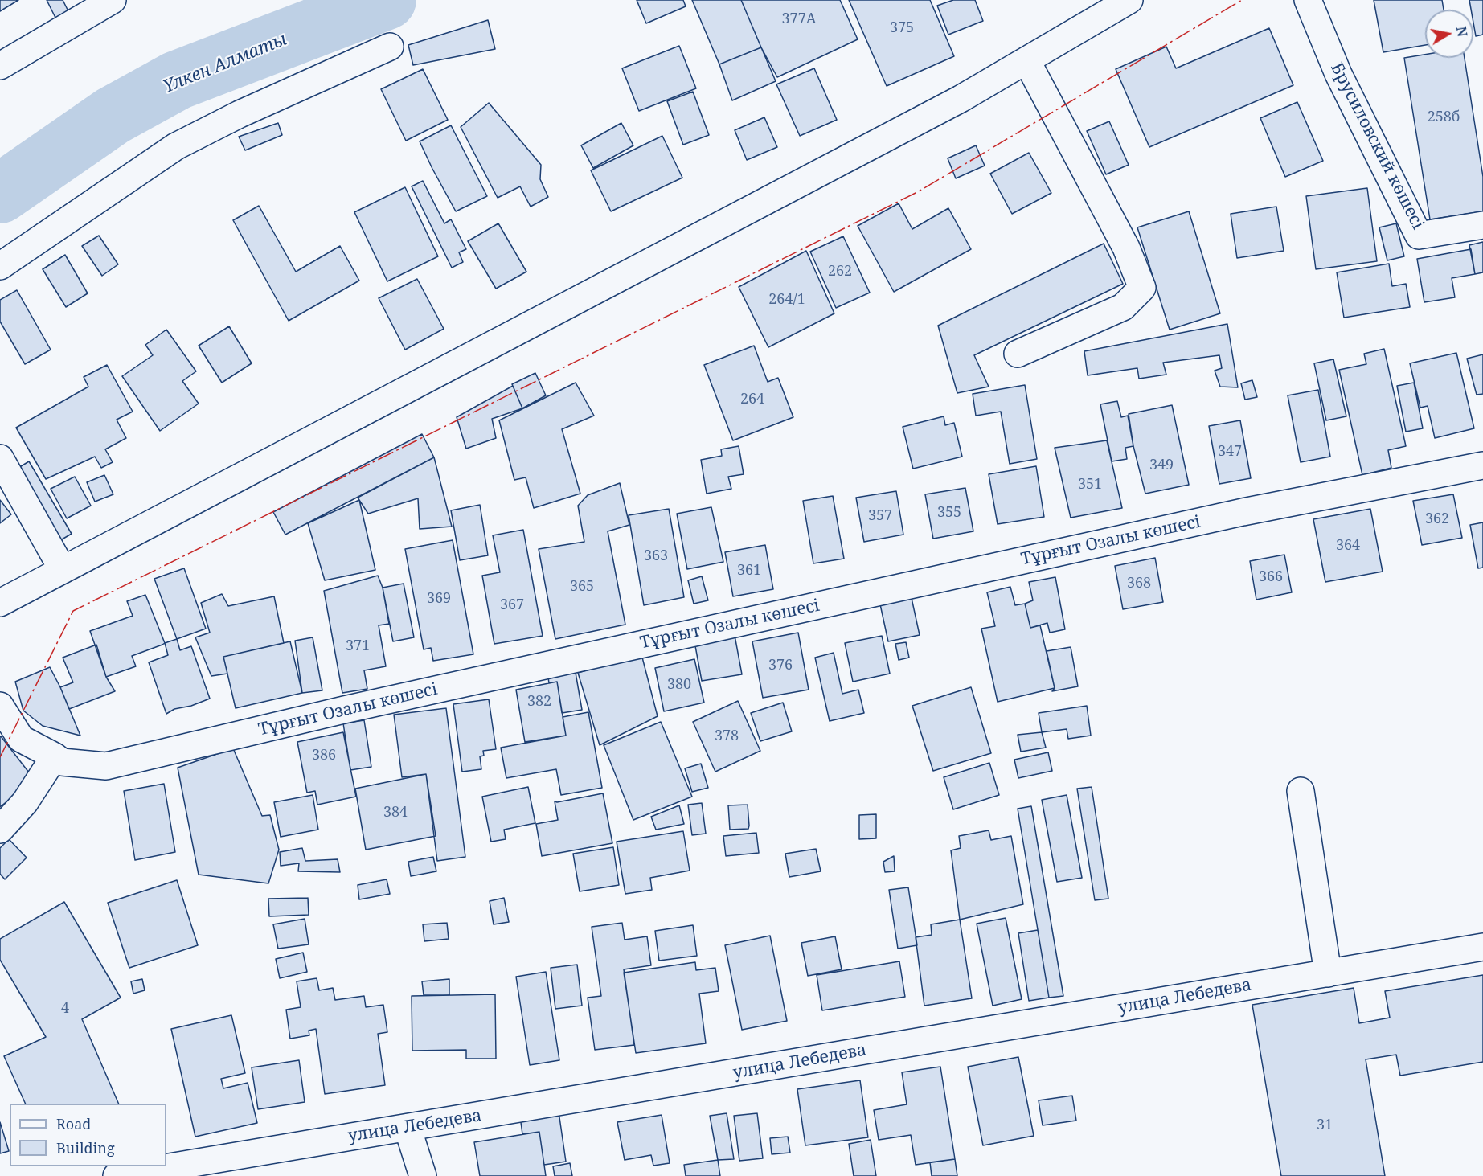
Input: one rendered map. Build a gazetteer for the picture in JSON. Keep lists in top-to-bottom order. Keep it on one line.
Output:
{"streets":{"street":["Брусиловский көшесі","Тұрғыт Озалы көшесі","улица Лебедева"]},"water":["Үлкен Алматы"],"house_numbers":["377A","375","258б","262","264/1","264","347","349","351","355","357","362","364","363","361","366","368","365","369","367","371","376","380","382","378","386","384","4","31"],"legend":["Road","Building"],"north":"right"}
